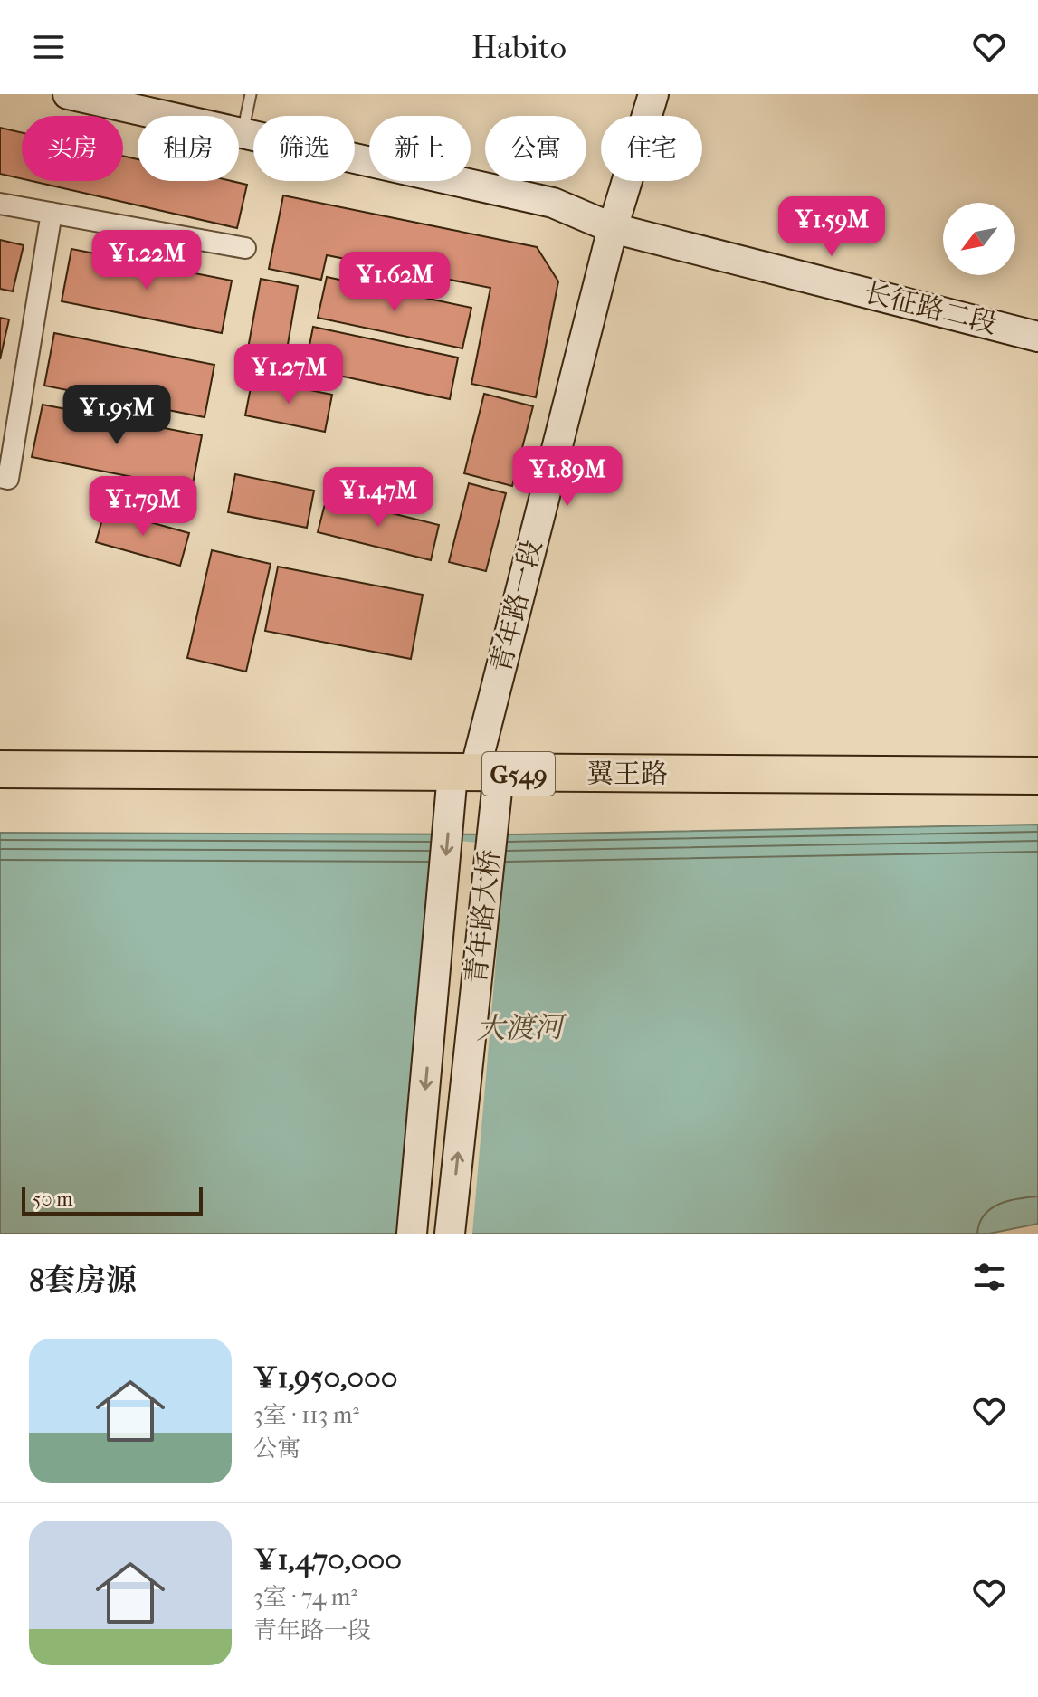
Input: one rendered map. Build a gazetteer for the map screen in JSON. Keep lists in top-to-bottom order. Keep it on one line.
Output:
{"streets":{"highway":["G549","翼王路"],"street":["长征路二段","青年路一段","青年路大桥"]},"crossings":[["长征路二段","青年路一段"],["青年路一段","翼王路"],["青年路一段","青年路大桥"],["翼王路","青年路大桥"]],"water":["大渡河"],"scale_bar":"50 m","north":"bottom left","page":{"header":"Habito","chip":["买房","租房","筛选","新上","公寓","住宅"],"price":["¥1.59M","¥1.22M","¥1.62M","¥1.27M","¥1.95M","¥1.89M","¥1.47M","¥1.79M"],"scale":"50 m","heading":"8套房源","list":[{"name":"¥1,950,000","note":"3室 · 113 m² · 公寓"},{"name":"¥1,470,000","note":"3室 · 74 m² · 青年路一段"}]}}
